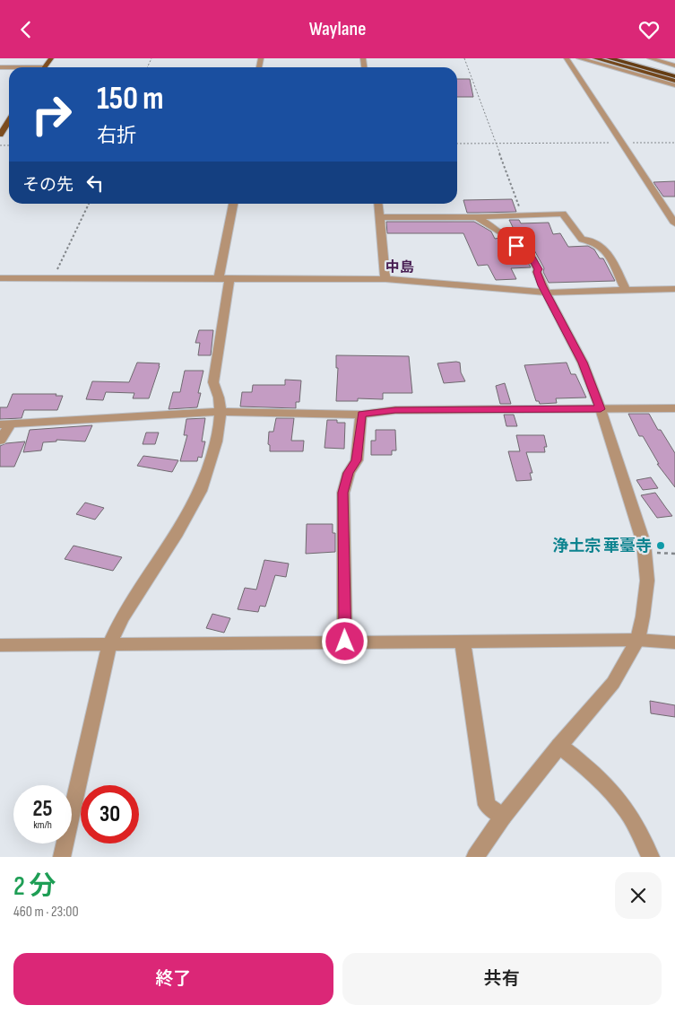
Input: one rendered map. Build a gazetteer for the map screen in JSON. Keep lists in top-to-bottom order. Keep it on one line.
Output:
{"districts":["中島"],"places":["浄土宗 華臺寺"],"page":{"header":"Waylane","turn":["150 m","右折"],"then":"その先","speed":"25 km/h","limit":"30","heading":["2 分","460 m · 23:00"],"buttons":["終了","共有"]}}
